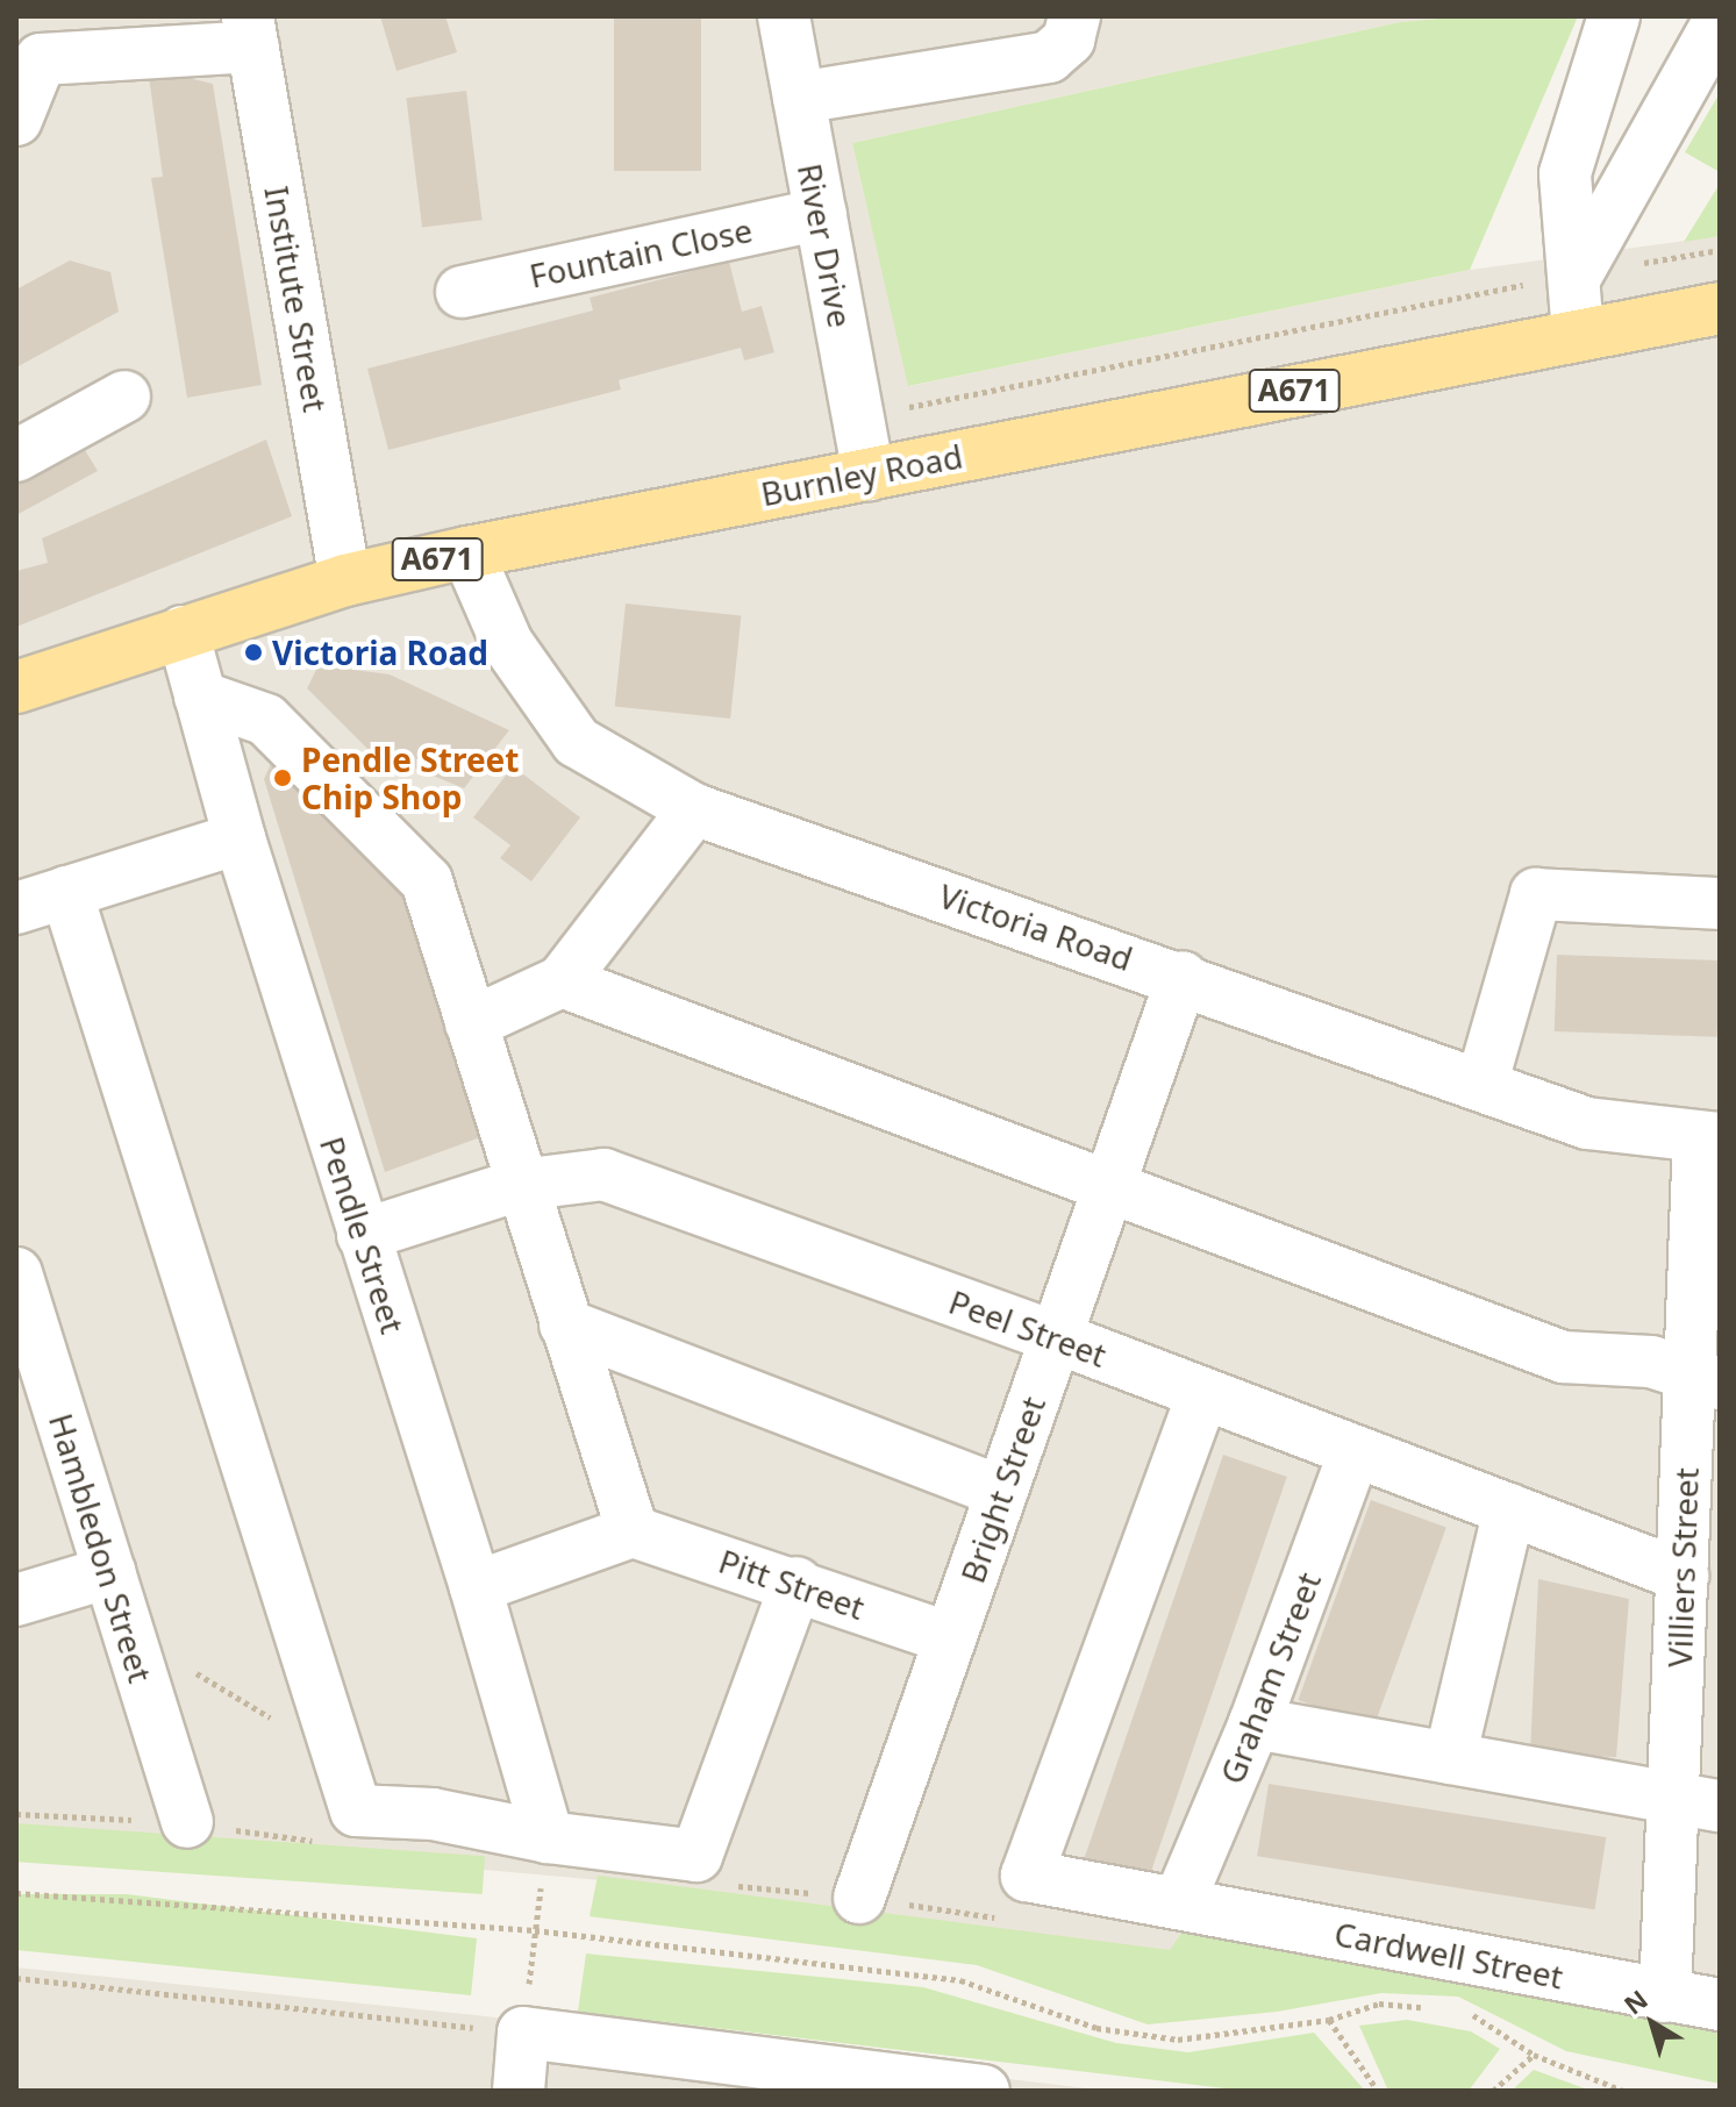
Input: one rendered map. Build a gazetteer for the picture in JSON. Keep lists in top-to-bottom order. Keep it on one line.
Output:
{"streets":{"main road":["A671","Burnley Road"],"street":["River Drive","Fountain Close","Institute Street","Victoria Road","Pendle Street","Peel Street","Bright Street","Hambledon Street","Villiers Street","Pitt Street","Graham Street","Cardwell Street"]},"crossings":[["River Drive","Fountain Close"],["River Drive","Burnley Road"],["Institute Street","Burnley Road"],["Burnley Road","Victoria Road"],["Burnley Road","Pendle Street"],["Victoria Road","Bright Street"],["Victoria Road","Villiers Street"],["Pendle Street","Peel Street"],["Peel Street","Bright Street"],["Peel Street","Villiers Street"],["Peel Street","Graham Street"],["Peel Street","Cardwell Street"],["Bright Street","Pitt Street"],["Villiers Street","Cardwell Street"],["Graham Street","Cardwell Street"]],"places":["Victoria Road","Pendle Street Chip Shop"],"north":"top left"}
